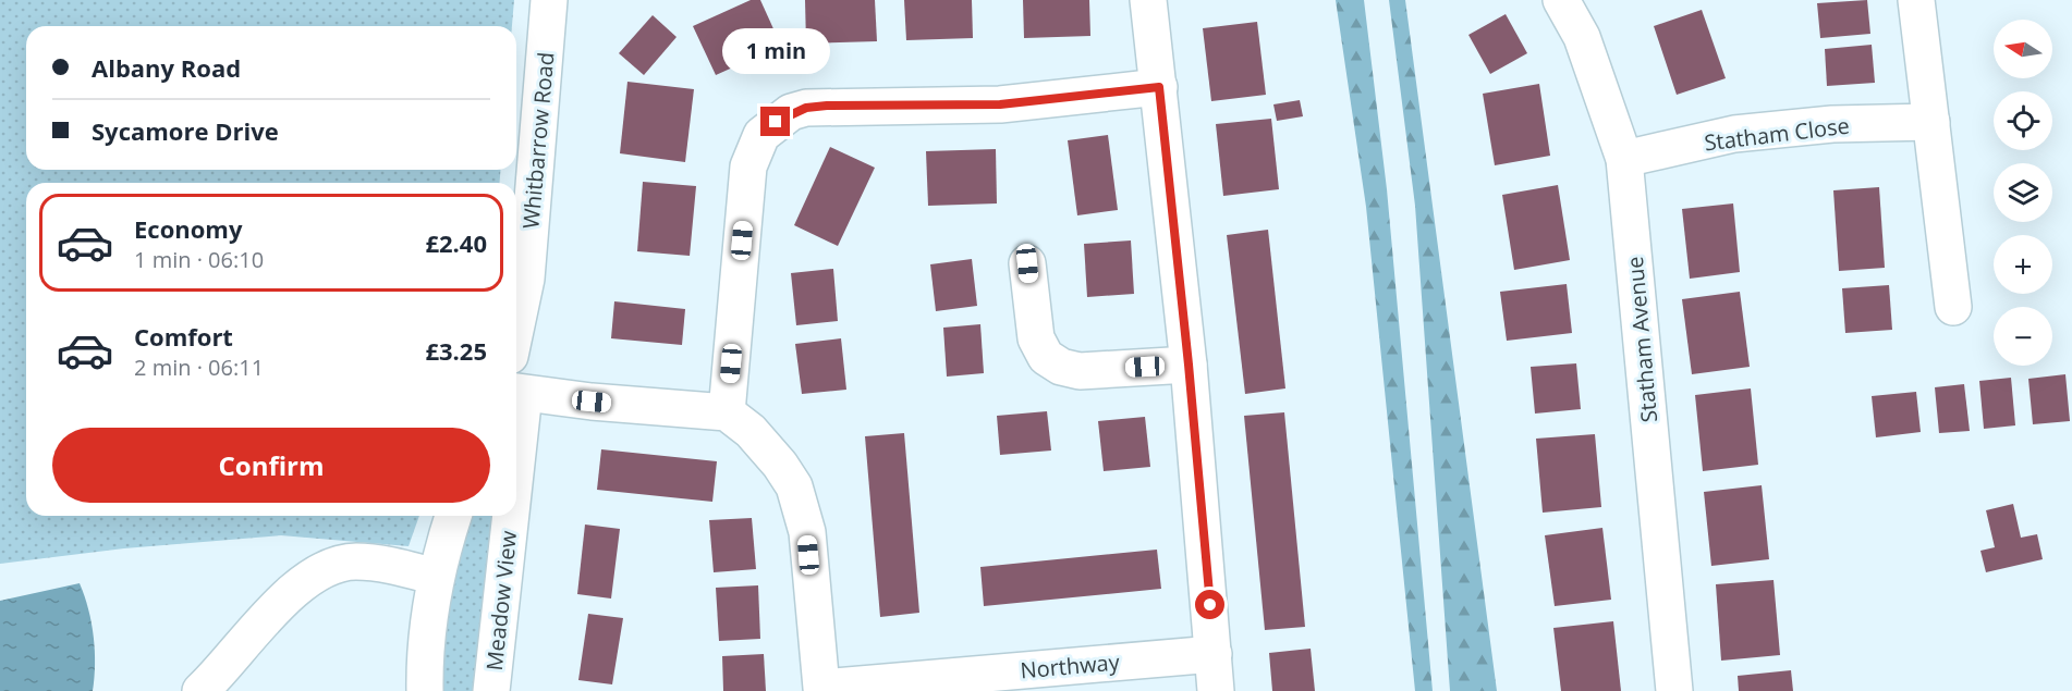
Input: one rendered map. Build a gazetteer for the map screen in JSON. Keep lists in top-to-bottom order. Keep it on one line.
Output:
{"streets":{"street":["Statham Close","Whitbarrow Road","Statham Avenue","Meadow View","Northway"]},"crossings":[["Statham Close","Statham Avenue"]],"north":"left","page":{"map_buttons":["+","−"],"banner":["Albany Road","Sycamore Drive"],"bubble":"1 min","list":[{"name":"Economy","note":"1 min · 06:10","value":"£2.40"},{"name":"Comfort","note":"2 min · 06:11","value":"£3.25"}],"buttons":"Confirm"}}
